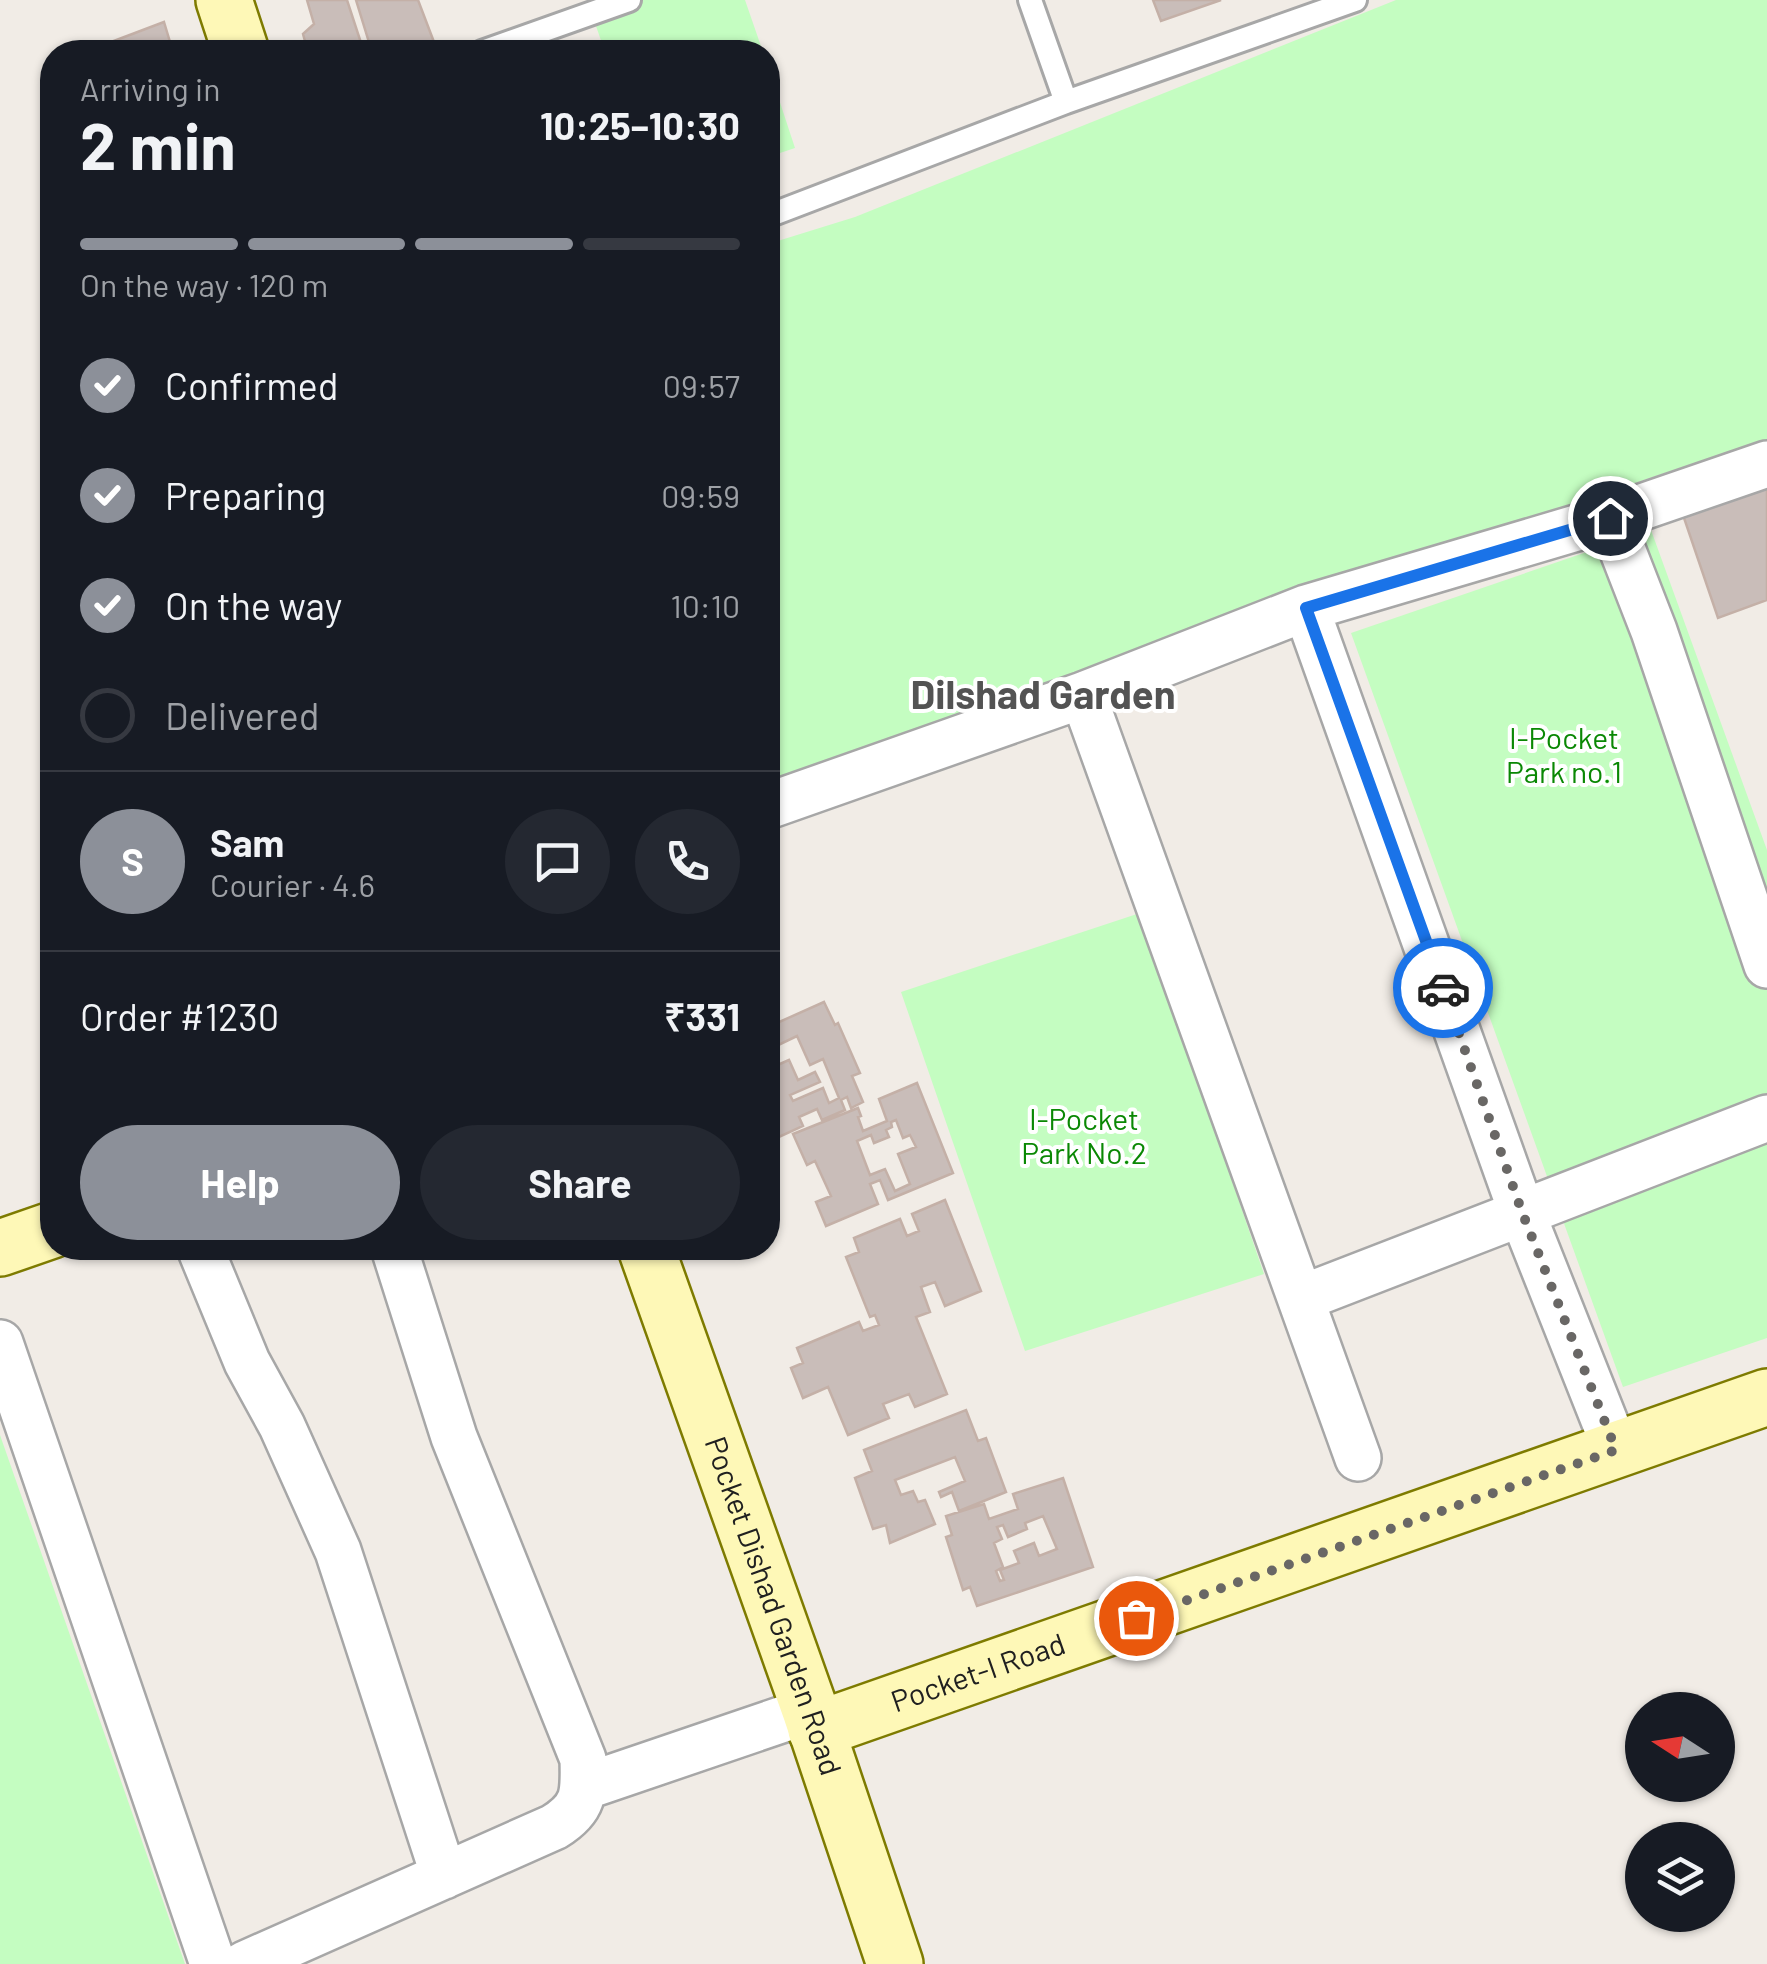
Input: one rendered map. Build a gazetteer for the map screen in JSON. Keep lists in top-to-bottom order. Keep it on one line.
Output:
{"streets":{"street":["Pocket Dishad Garden Road","Pocket-I Road"]},"crossings":[["Pocket Dishad Garden Road","Pocket-I Road"]],"districts":["Dilshad Garden"],"parks":["I-Pocket Park no.1","I-Pocket Park No.2"],"north":"left","page":{"heading":["2 min","Arriving in","10:25–10:30"],"panel":["Sam","Courier · 4.6","Order #1230","₹331"],"bar":"On the way · 120 m","list":[["Confirmed","09:57"],["Preparing","09:59"],["On the way","10:10"],"Delivered"],"round":"S","buttons":["Help","Share"]}}
